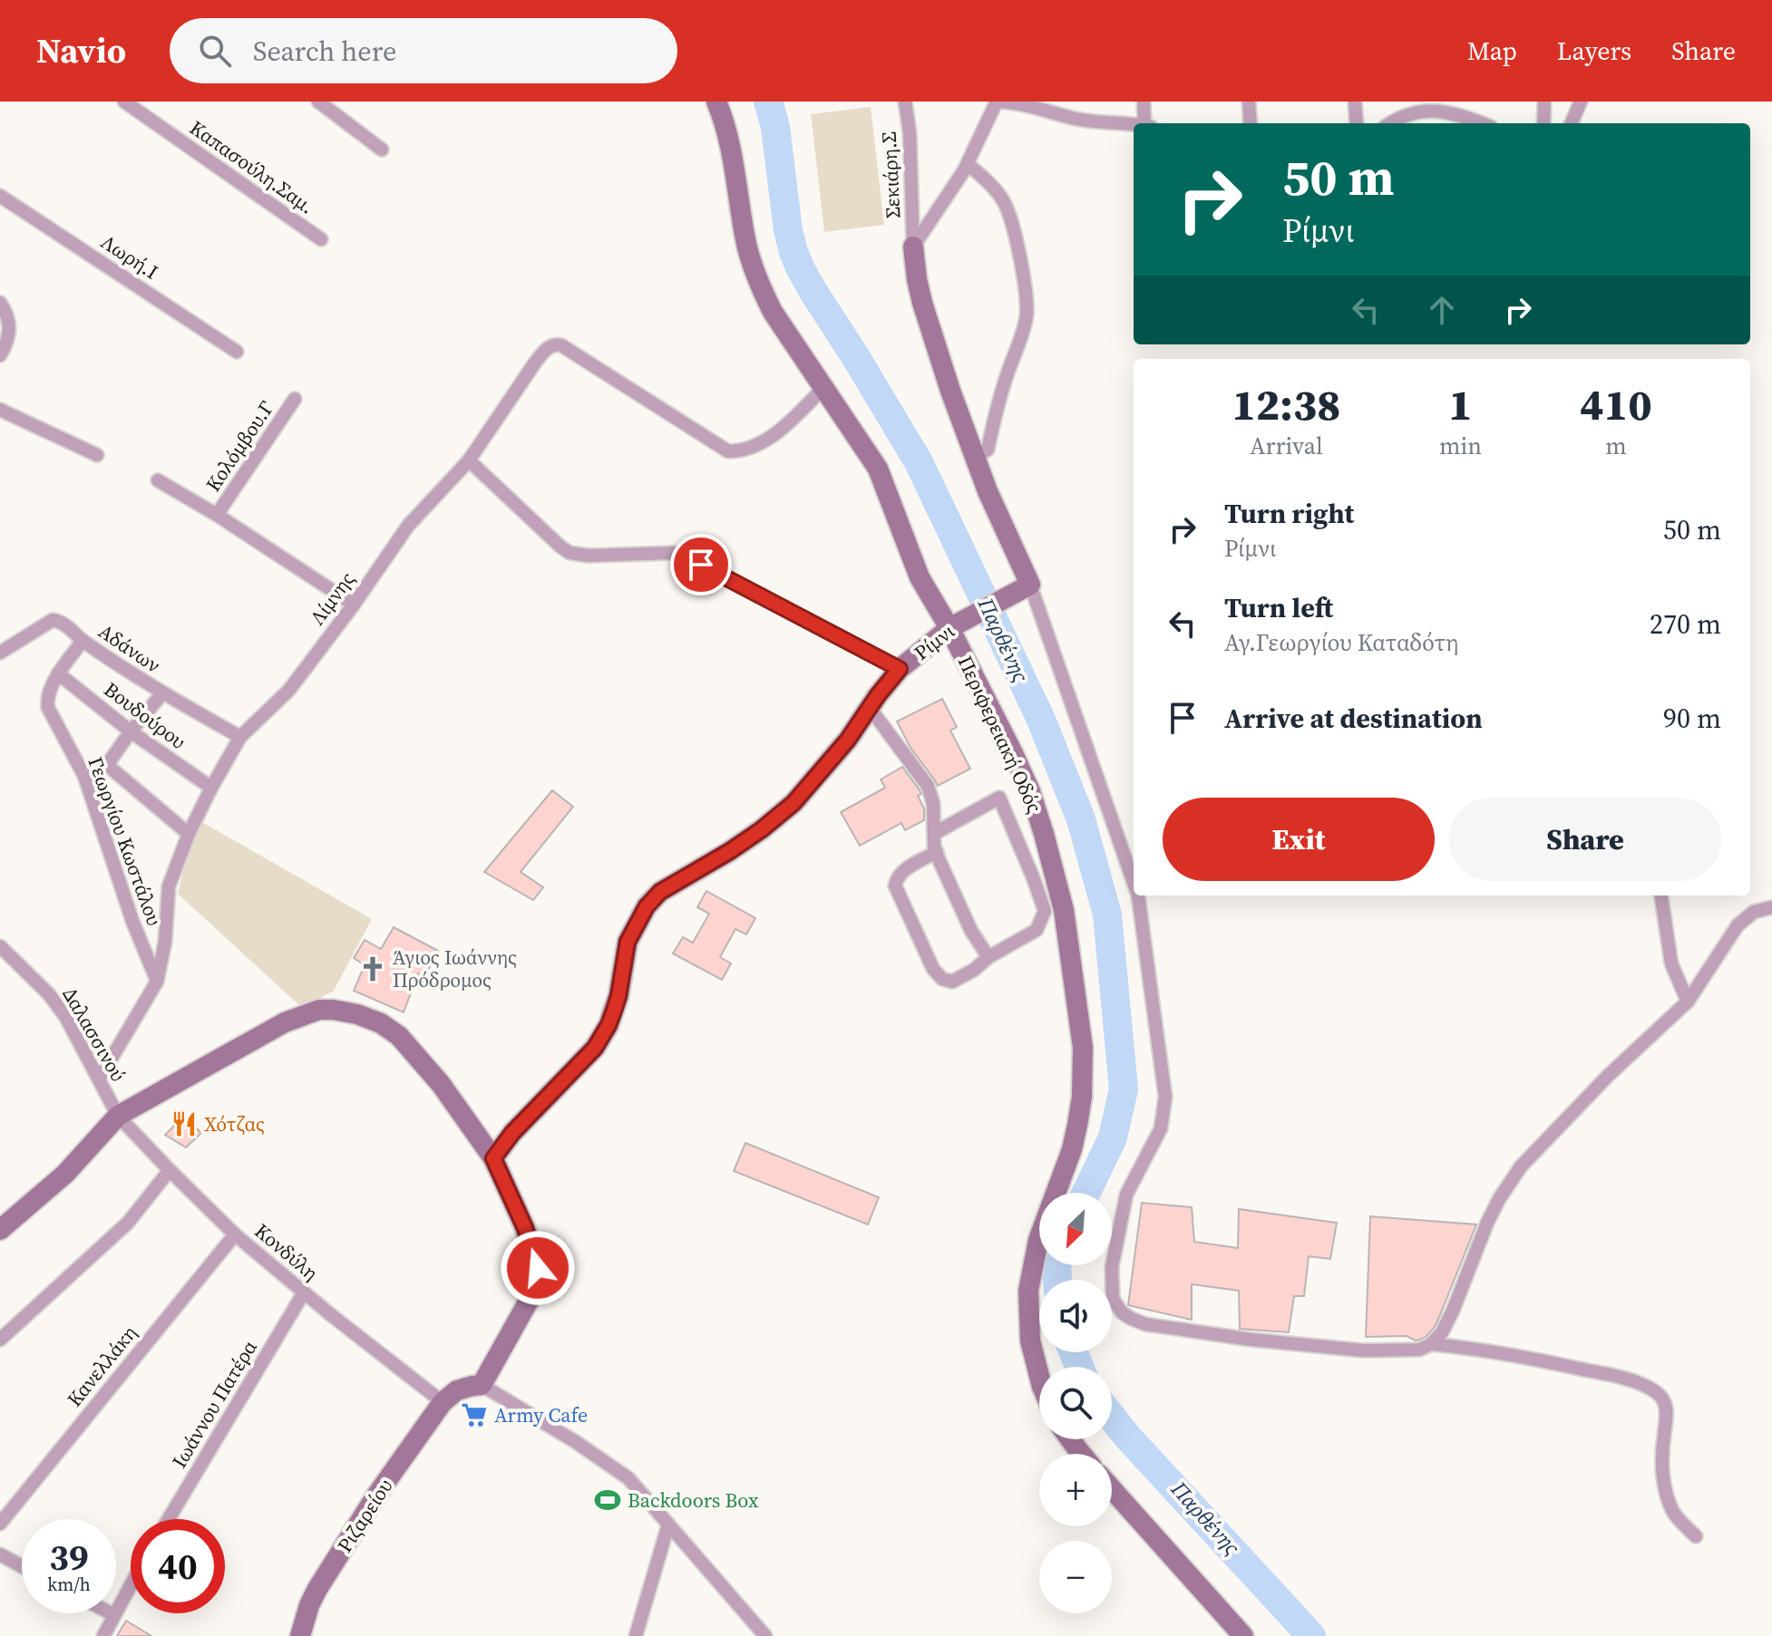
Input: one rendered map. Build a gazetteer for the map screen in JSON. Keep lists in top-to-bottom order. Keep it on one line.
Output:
{"streets":{"street":["Καπασούλη.Σαμ.","Σεκιάρη.Σ","Λωρή.Ι","Κολόμβου.Γ","Λίμνης","Ρίμνι","Αδάνων","Βουδούρου","Περιφερειακή Οδός","Γεωργίου Κωστάλου","Δαλασσινού","Κονδύλη","Κανελλάκη","Ιωάννου Πατέρα","Ριζαρείου"]},"crossings":[["Κολόμβου.Γ","Λίμνης"],["Λίμνης","Αδάνων"],["Λίμνης","Βουδούρου"],["Λίμνης","Περιφερειακή Οδός"],["Λίμνης","Γεωργίου Κωστάλου"],["Λίμνης","Δαλασσινού"],["Ρίμνι","Περιφερειακή Οδός"],["Αδάνων","Γεωργίου Κωστάλου"],["Βουδούρου","Γεωργίου Κωστάλου"],["Δαλασσινού","Κονδύλη"],["Κονδύλη","Κανελλάκη"],["Κονδύλη","Ιωάννου Πατέρα"],["Κονδύλη","Ριζαρείου"]],"water":["Παρθένης"],"places":{"church":["Άγιος Ιωάννης Πρόδρομος"],"restaurant":["Χότζας"],"supermarket":["Army Cafe"],"sports":["Backdoors Box"]},"north":"bottom left","page":{"header":"Navio","search":"Search here","nav":["Map","Layers","Share"],"turn":["50 m","Ρίμνι"],"eta":["12:38","Arrival","1","min","410","m"],"list":[{"name":"Turn right","note":"Ρίμνι","value":"50 m"},{"name":"Turn left","note":"Αγ.Γεωργίου Καταδότη","value":"270 m"},{"name":"Arrive at destination","value":"90 m"}],"buttons":["Exit","Share"],"map_buttons":["+","−"],"speed":"39 km/h","limit":"40"}}
